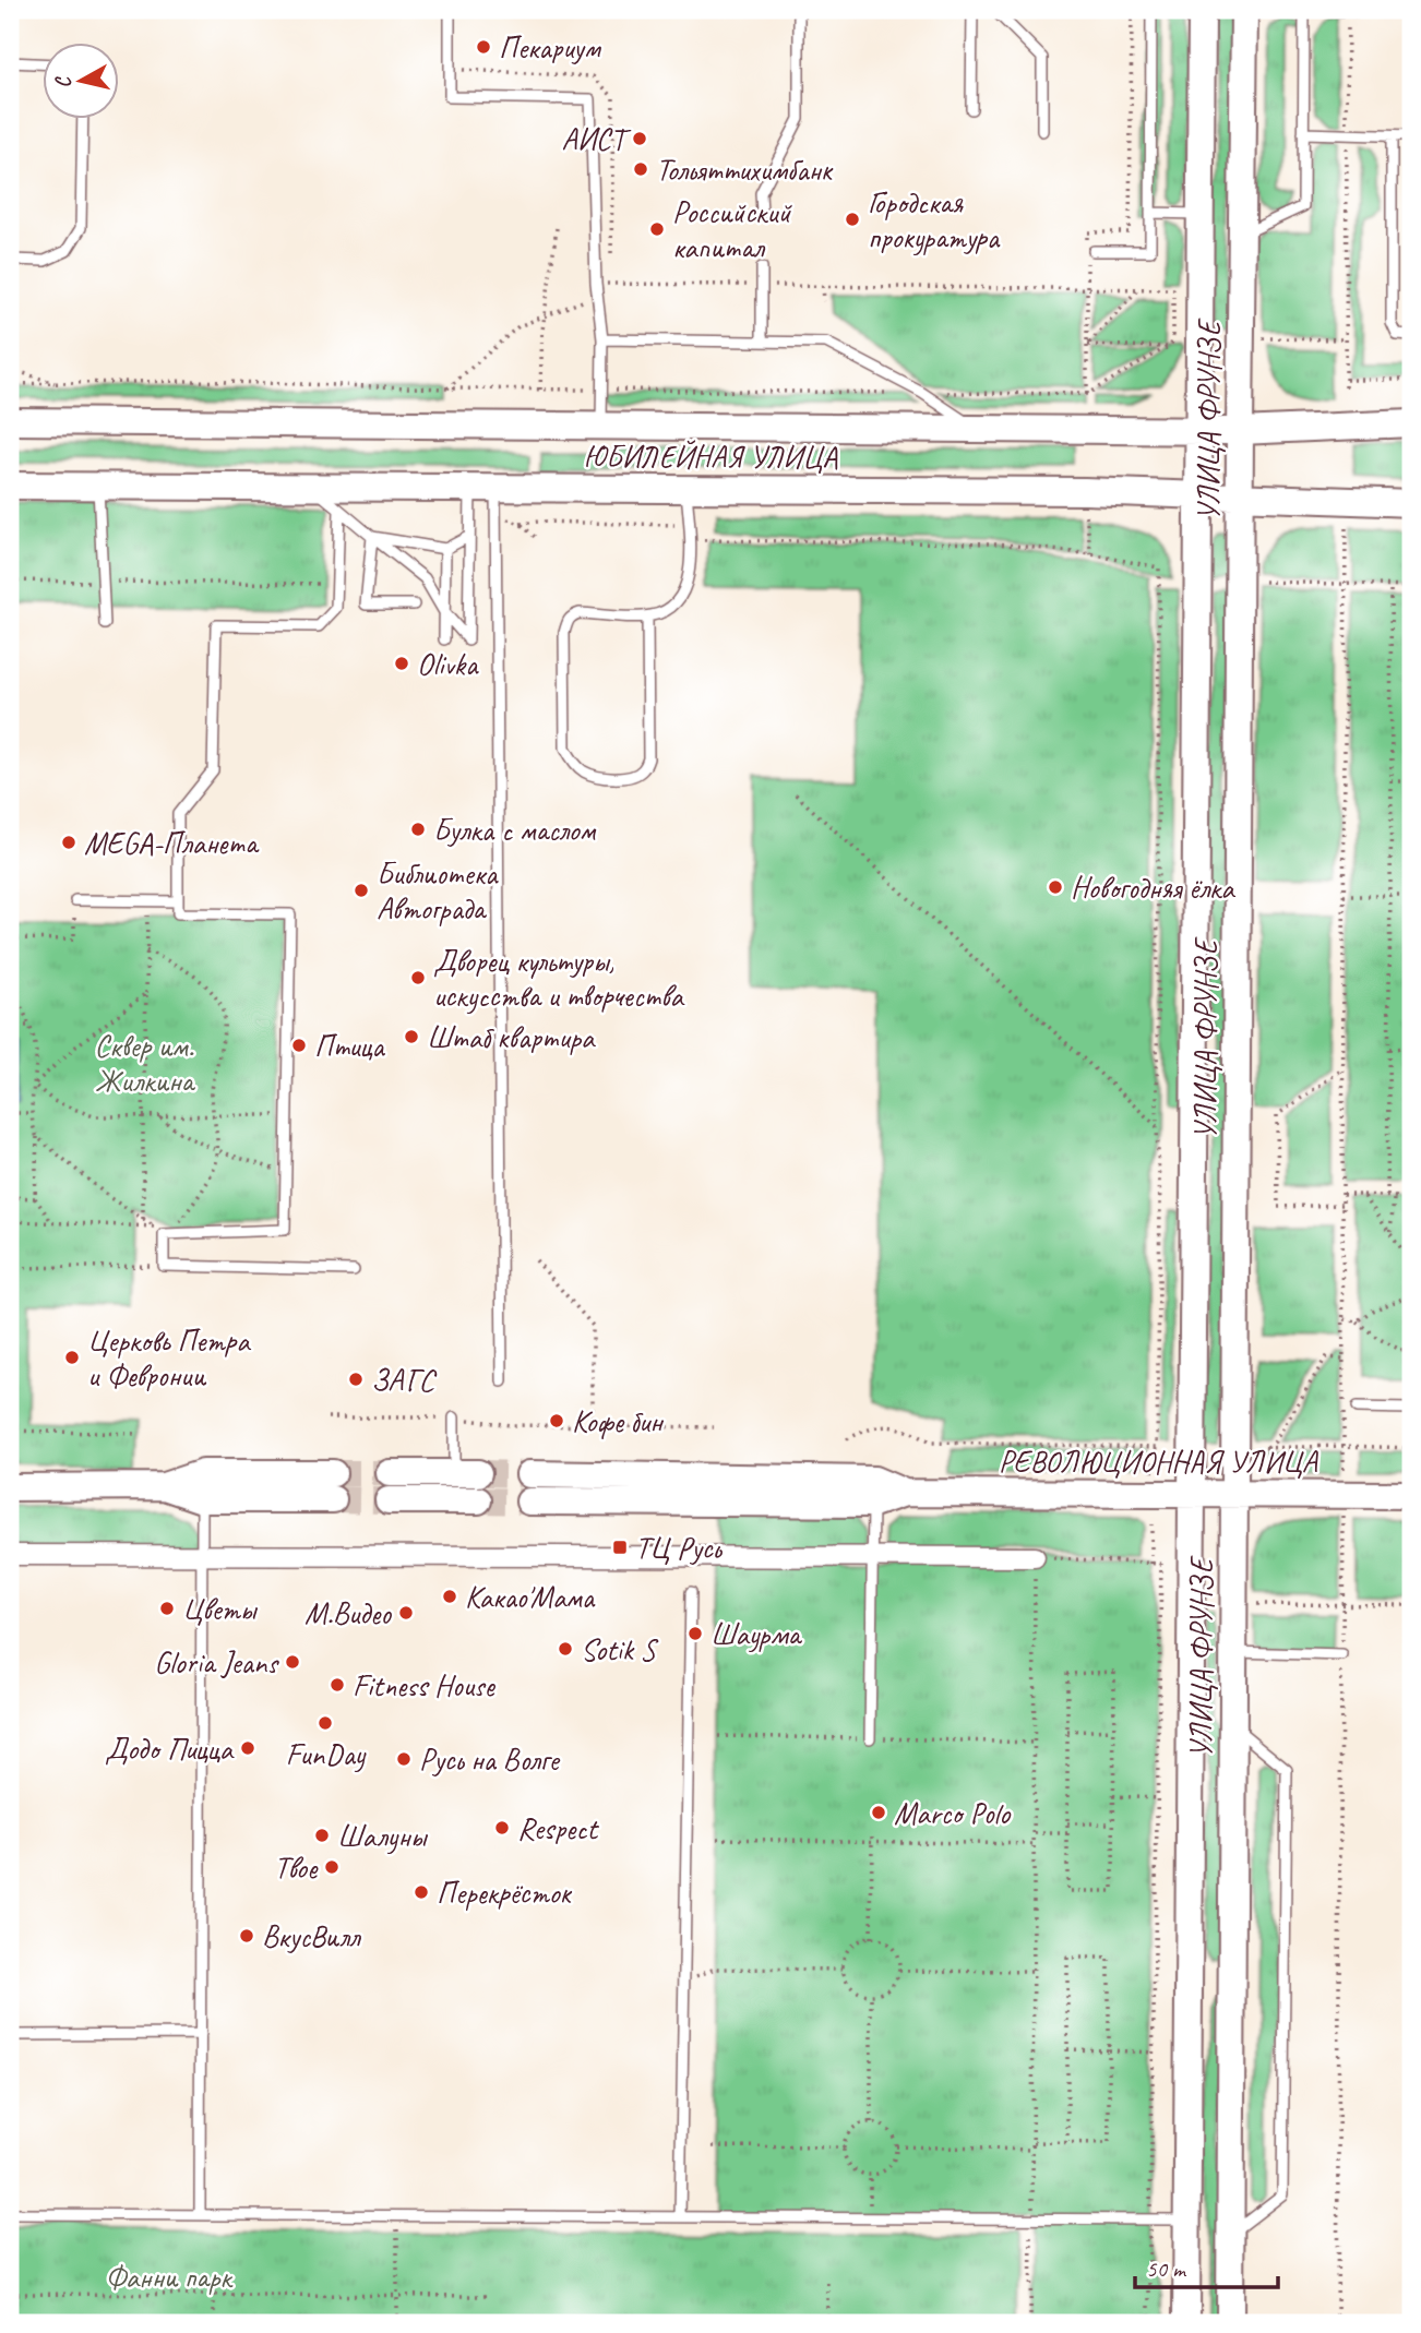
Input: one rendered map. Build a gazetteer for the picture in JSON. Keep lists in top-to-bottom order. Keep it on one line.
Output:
{"streets":{"main road":["УЛИЦА ФРУНЗЕ","ЮБИЛЕЙНАЯ УЛИЦА","РЕВОЛЮЦИОННАЯ УЛИЦА"]},"crossings":[["УЛИЦА ФРУНЗЕ","ЮБИЛЕЙНАЯ УЛИЦА"],["УЛИЦА ФРУНЗЕ","РЕВОЛЮЦИОННАЯ УЛИЦА"]],"parks":["Сквер им. Жилкина","Фанни парк"],"places":{"other":["Пекариум","АИСТ","Тольяттихимбанк","Городская прокуратура","Российский капитал","Olivka","Булка с маслом","MEGA-Планета","Новогодняя ёлка","Библиотека Автограда","Дворец культуры, искусства и творчества","Штаб квартира","Птица","Церковь Петра и Февронии","ЗАГС","Кофе бин","Какао'Мама","Цветы","М.Видео","Шаурма","Sotik S","Gloria Jeans","Fitness House","FunDay","Додо Пицца","Русь на Волге","Marco Polo","Respect","Шалуны","Твое","Перекрёсток","ВкусВилл"],"transit":["ТЦ Русь"]},"scale_bar":"50 m","north":"left"}
